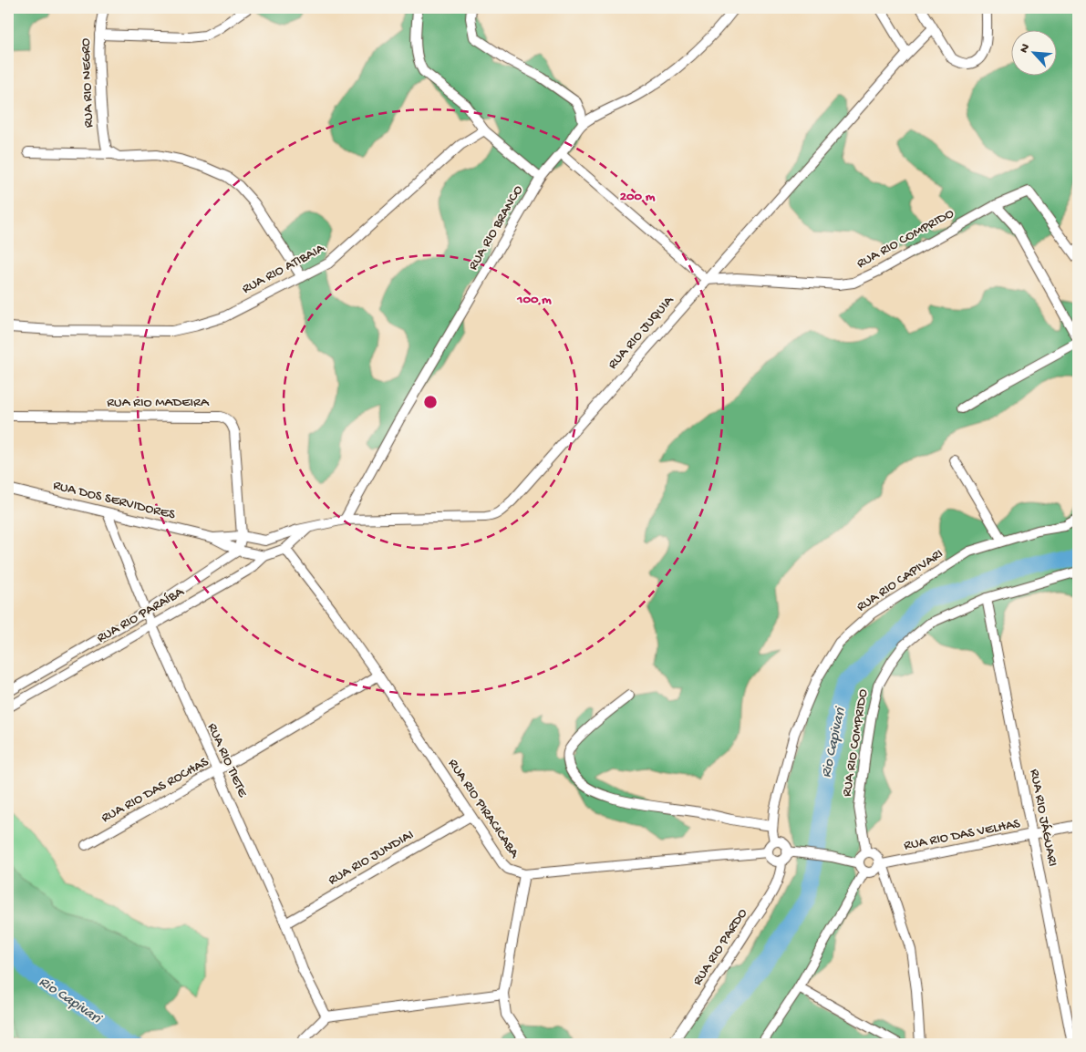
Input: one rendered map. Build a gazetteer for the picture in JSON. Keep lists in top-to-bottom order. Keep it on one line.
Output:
{"streets":{"street":["RUA RIO NEGRO","RUA RIO BRANCO","RUA RIO COMPRIDO","RUA RIO ATIBAIA","RUA RIO JUQUIA","RUA RIO MADEIRA","RUA DOS SERVIDORES","RUA RIO CAPIVARI","RUA RIO PARAÍBA","RUA RIO TIETE","RUA RIO DAS ROCHAS","RUA RIO PIRACICABA","RUA RIO JÁGUARI","RUA RIO DAS VELHAS","RUA RIO JUNDIAI","RUA RIO PARDO"]},"crossings":[["RUA RIO BRANCO","RUA RIO JUQUIA"],["RUA RIO COMPRIDO","RUA RIO JUQUIA"],["RUA RIO COMPRIDO","RUA RIO JÁGUARI"],["RUA RIO COMPRIDO","RUA RIO DAS VELHAS"],["RUA RIO JUQUIA","RUA DOS SERVIDORES"],["RUA RIO JUQUIA","RUA RIO PARAÍBA"],["RUA RIO JUQUIA","RUA RIO PIRACICABA"],["RUA RIO MADEIRA","RUA DOS SERVIDORES"],["RUA RIO MADEIRA","RUA RIO PARAÍBA"],["RUA DOS SERVIDORES","RUA RIO PARAÍBA"],["RUA DOS SERVIDORES","RUA RIO TIETE"],["RUA RIO CAPIVARI","RUA RIO PIRACICABA"],["RUA RIO CAPIVARI","RUA RIO PARDO"],["RUA RIO PARAÍBA","RUA RIO TIETE"],["RUA RIO PARAÍBA","RUA RIO PIRACICABA"],["RUA RIO TIETE","RUA RIO DAS ROCHAS"],["RUA RIO TIETE","RUA RIO JUNDIAI"],["RUA RIO DAS ROCHAS","RUA RIO PIRACICABA"],["RUA RIO PIRACICABA","RUA RIO JUNDIAI"],["RUA RIO PIRACICABA","RUA RIO PARDO"],["RUA RIO JÁGUARI","RUA RIO DAS VELHAS"]],"water":["Rio Capivari"],"north":"top left","rings":["200 m","100 m"]}
